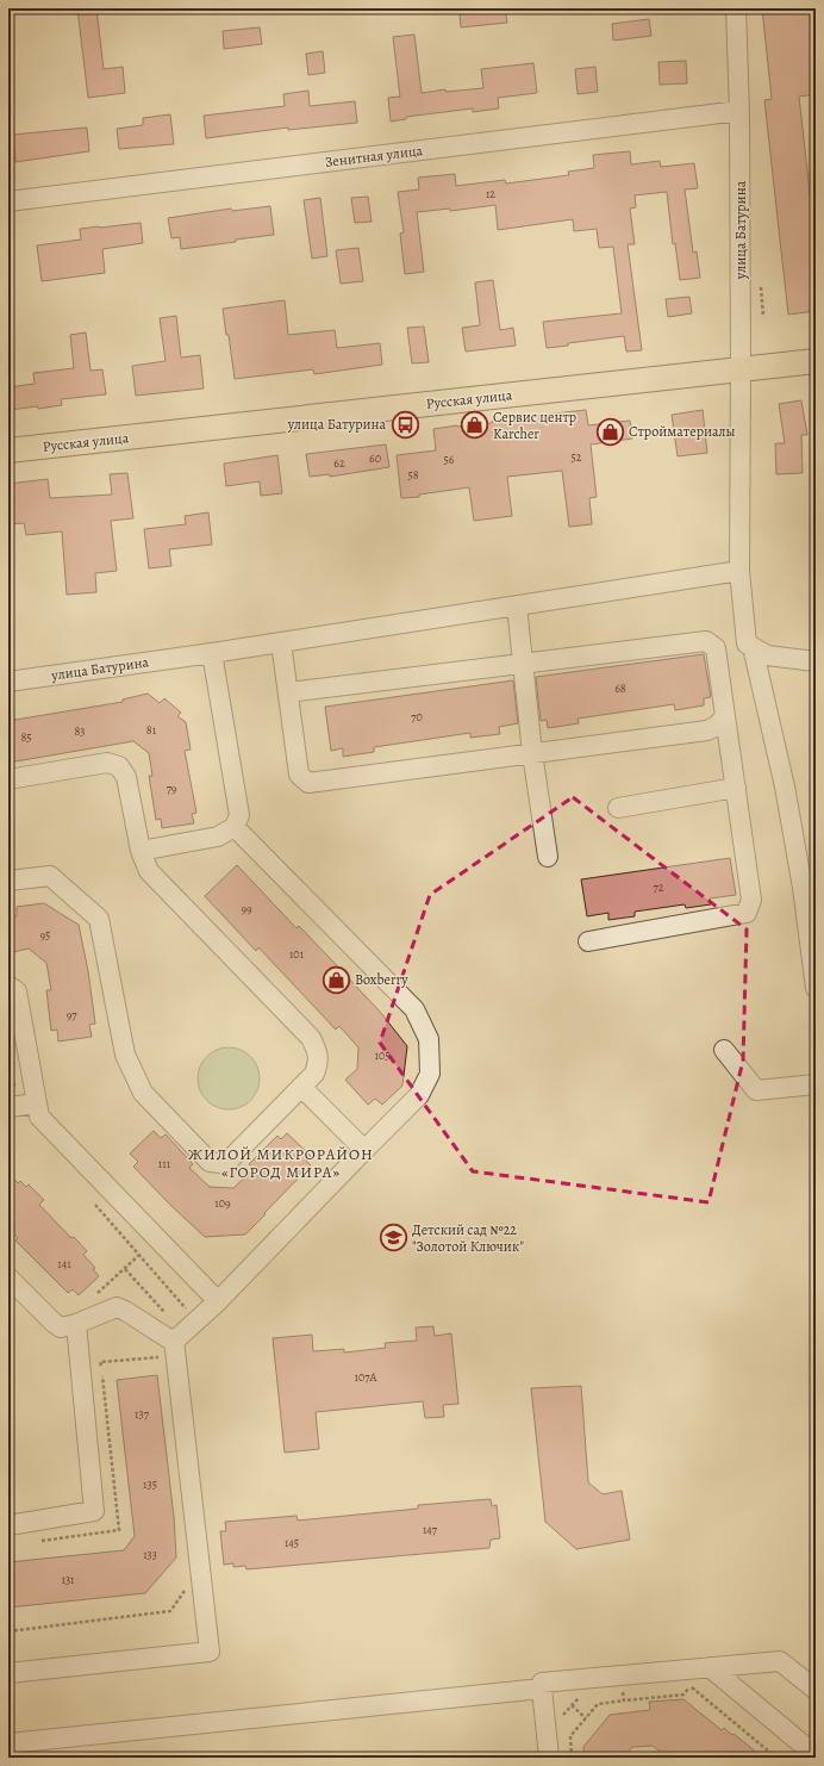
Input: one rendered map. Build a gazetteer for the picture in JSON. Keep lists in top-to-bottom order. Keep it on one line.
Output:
{"streets":{"main road":["Русская улица"],"street":["Зенитная улица","улица Батурина"]},"crossings":[["Зенитная улица","улица Батурина"],["улица Батурина","Русская улица"]],"districts":["ЖИЛОЙ МИКРОРАЙОН «ГОРОД МИРА»"],"places":{"bus stop":["улица Батурина"],"shop":["Сервис центр Karcher","Стройматериалы","Boxberry"],"school or university":["Детский сад №22 \"Золотой Ключик\""]},"house_numbers":["12","52","60","56","62","58","68","70","81","83","85","79","72","99","95","101","97","105","111","109","141","107А","137","135","147","145","133","131"]}
